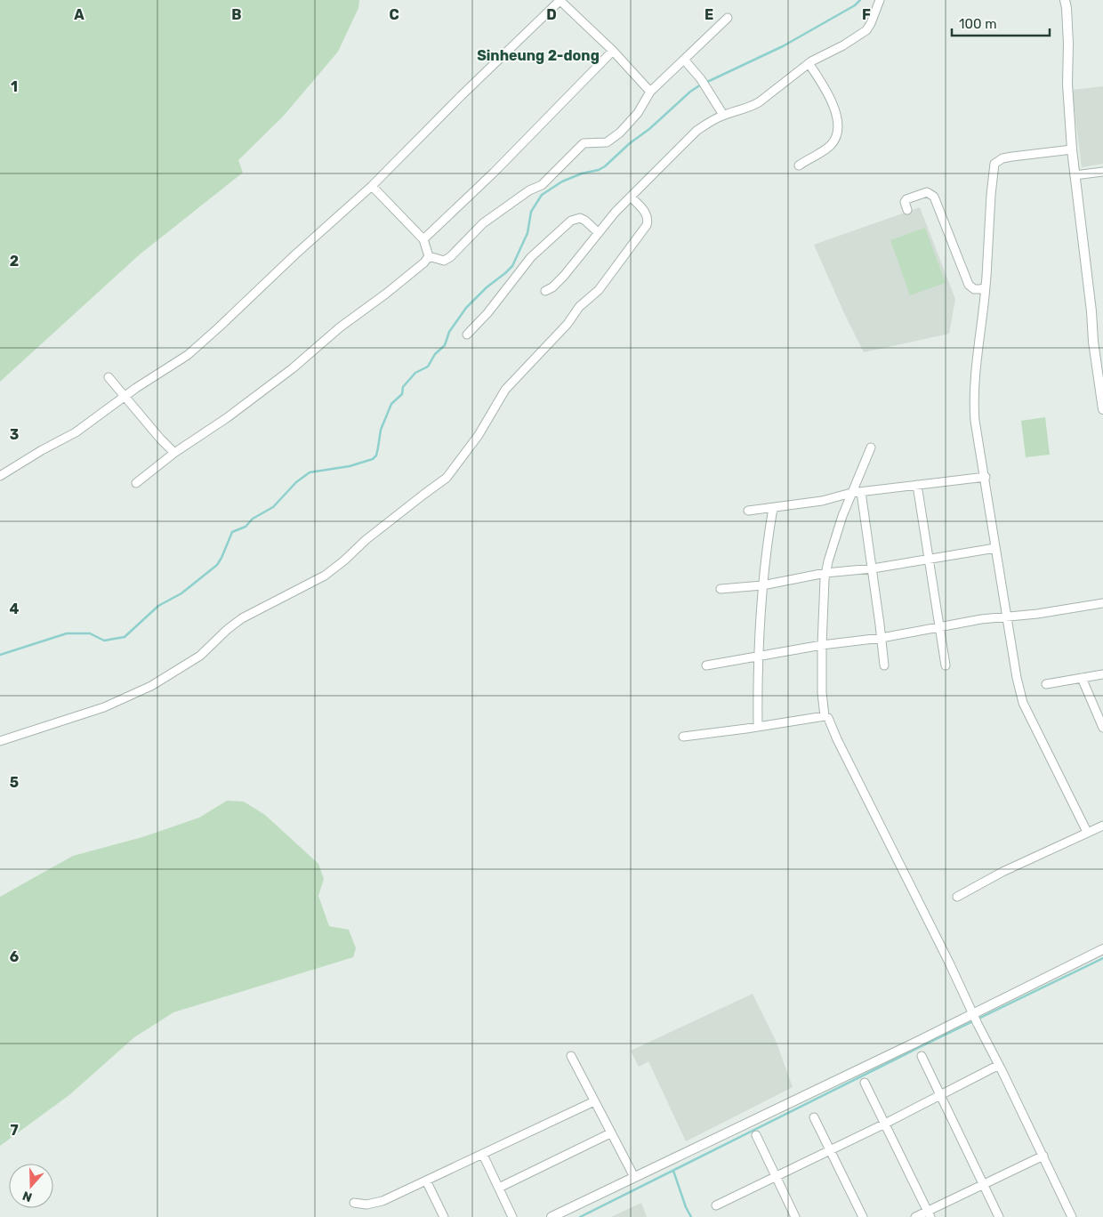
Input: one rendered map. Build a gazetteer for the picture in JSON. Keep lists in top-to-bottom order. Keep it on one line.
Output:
{"districts":["Sinheung 2-dong"],"scale_bar":"100 m","north":"bottom","grid":{"columns":["A","B","C","D","E","F"],"rows":["1","2","3","4","5","6","7"]}}
